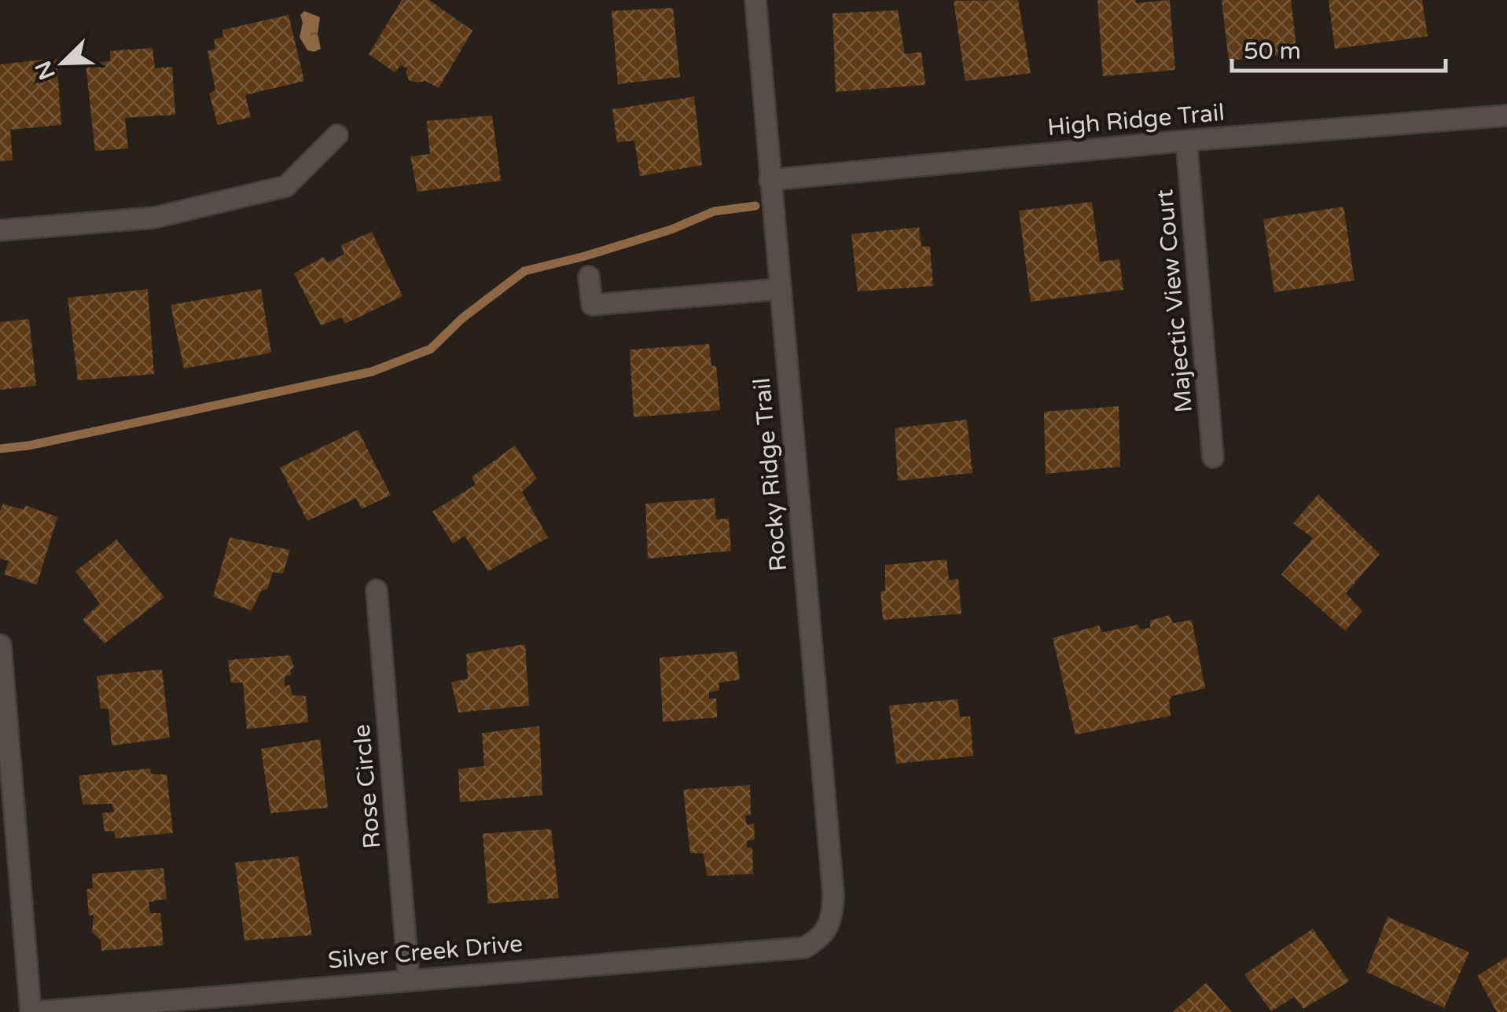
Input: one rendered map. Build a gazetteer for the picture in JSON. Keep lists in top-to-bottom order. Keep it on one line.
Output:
{"streets":{"street":["High Ridge Trail","Majectic View Court","Rocky Ridge Trail","Rose Circle","Silver Creek Drive"]},"crossings":[["High Ridge Trail","Majectic View Court"],["High Ridge Trail","Rocky Ridge Trail"],["Rocky Ridge Trail","Silver Creek Drive"],["Rose Circle","Silver Creek Drive"]],"scale_bar":"50 m","north":"bottom left"}
